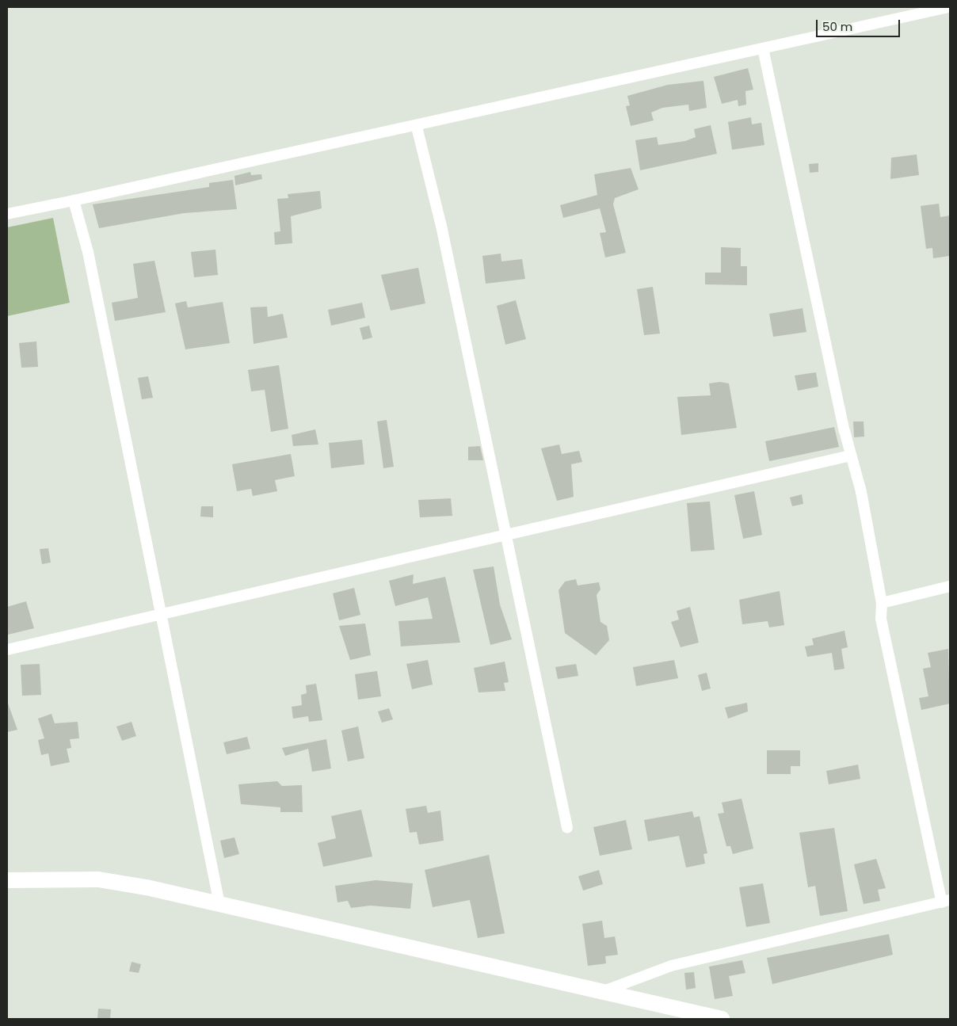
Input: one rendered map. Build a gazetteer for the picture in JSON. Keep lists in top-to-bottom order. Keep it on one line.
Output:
{"scale_bar":"50 m"}
